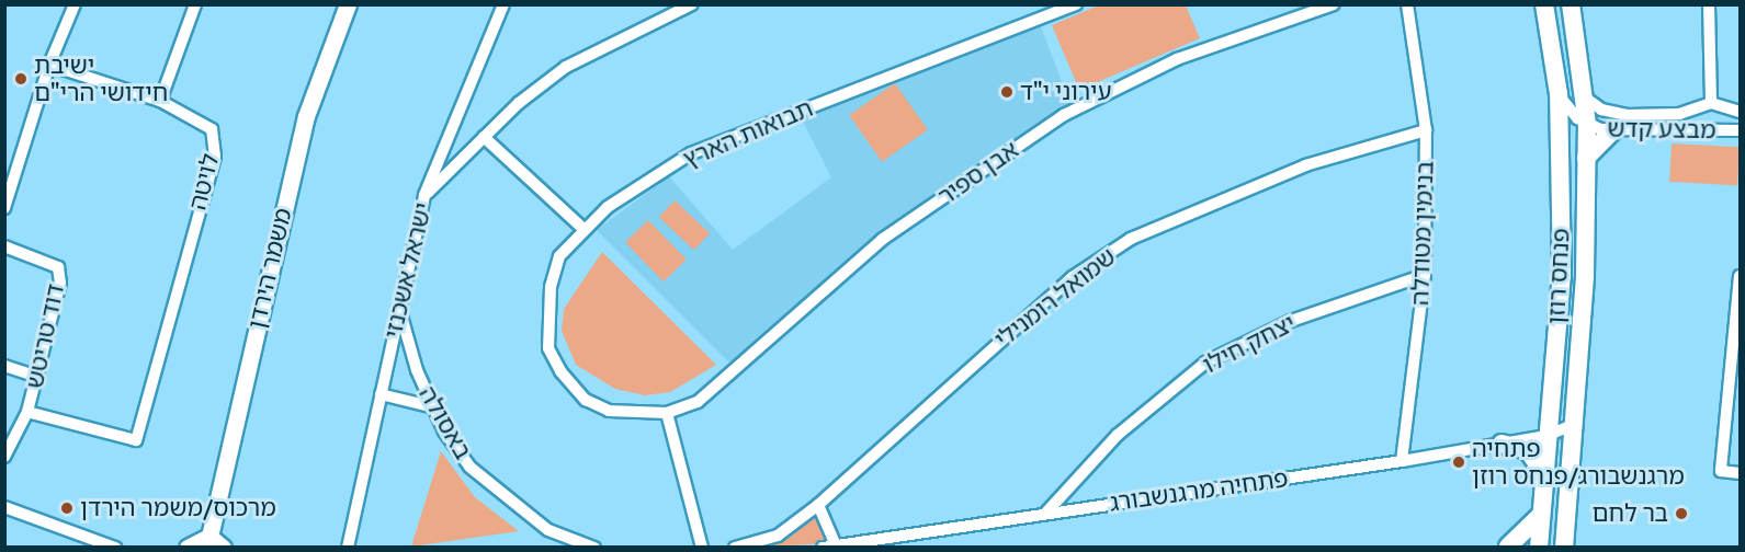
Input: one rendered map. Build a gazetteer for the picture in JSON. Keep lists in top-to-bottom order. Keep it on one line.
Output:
{"streets":{"main road":["פנחס רוזן"],"street":["מבצע קדש","תבואות הארץ","אבן ספיר","לויטה","בנימין מטודלה","משמר הירדן","ישראל אשכנזי","שמואל רומנילי","דוד טריטש","יצחק חילו","באסולה","פתחיה מרגנשבורג"]},"crossings":[["מבצע קדש","פנחס רוזן"],["תבואות הארץ","אבן ספיר"],["לויטה","דוד טריטש"],["בנימין מטודלה","שמואל רומנילי"],["בנימין מטודלה","יצחק חילו"],["בנימין מטודלה","פתחיה מרגנשבורג"],["ישראל אשכנזי","באסולה"],["פנחס רוזן","פתחיה מרגנשבורג"],["יצחק חילו","פתחיה מרגנשבורג"]],"places":["ישיבת חידושי הרי\"ם","עירוני י\"ד","פתחיה מרגנשבורג/פנחס רוזן","מרכוס/משמר הירדן","בר לחם"]}
